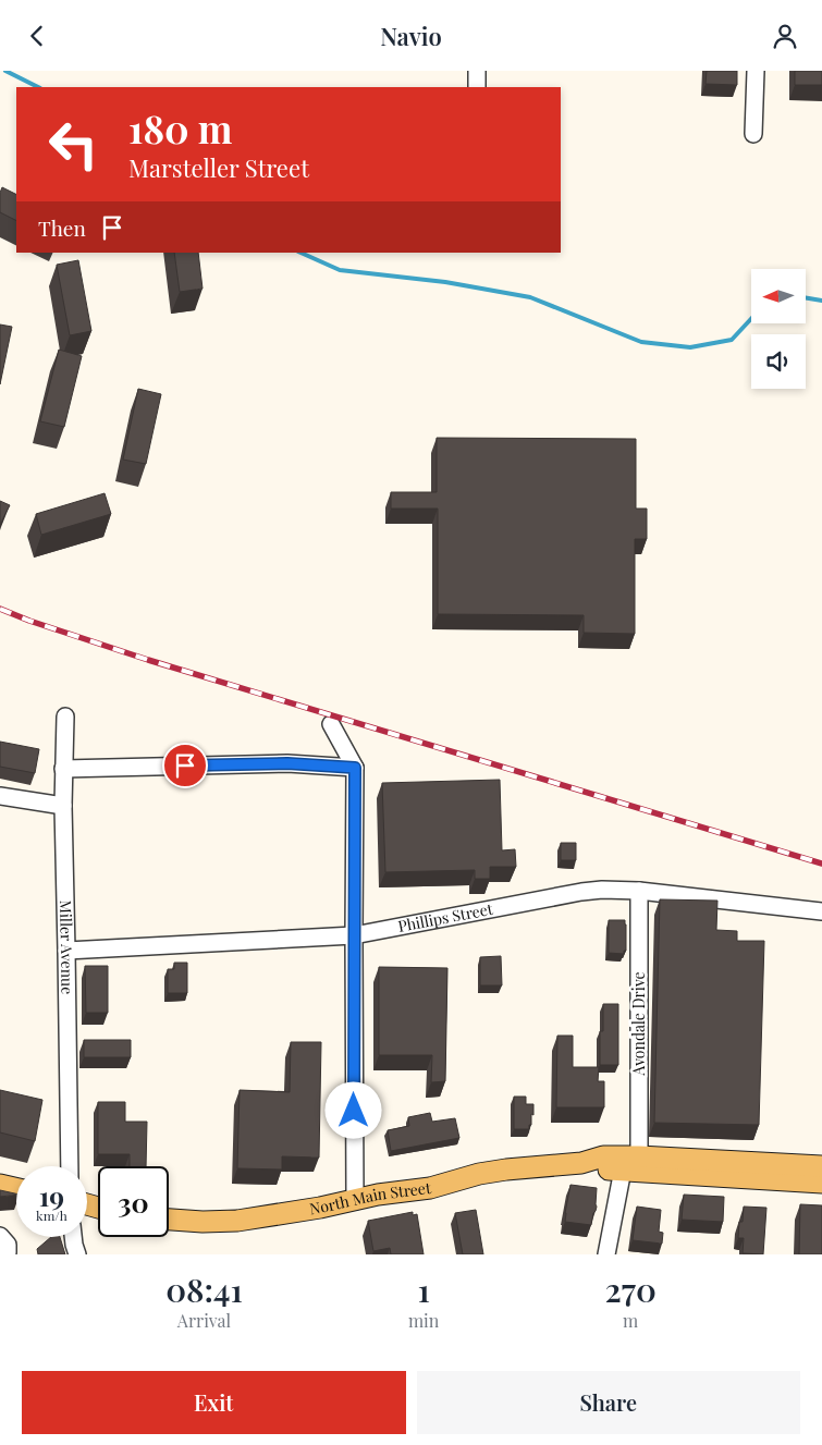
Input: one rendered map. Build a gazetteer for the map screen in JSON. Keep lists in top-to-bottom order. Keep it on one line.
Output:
{"streets":{"main road":["North Main Street"],"street":["Phillips Street","Miller Avenue","Avondale Drive"]},"crossings":[["Phillips Street","Miller Avenue"],["Phillips Street","Avondale Drive"],["Avondale Drive","North Main Street"]],"north":"left","page":{"header":"Navio","turn":["180 m","Marsteller Street"],"then":"Then","speed":"19 km/h","limit":"30","eta":["08:41","Arrival","1","min","270","m"],"buttons":["Exit","Share"]}}
